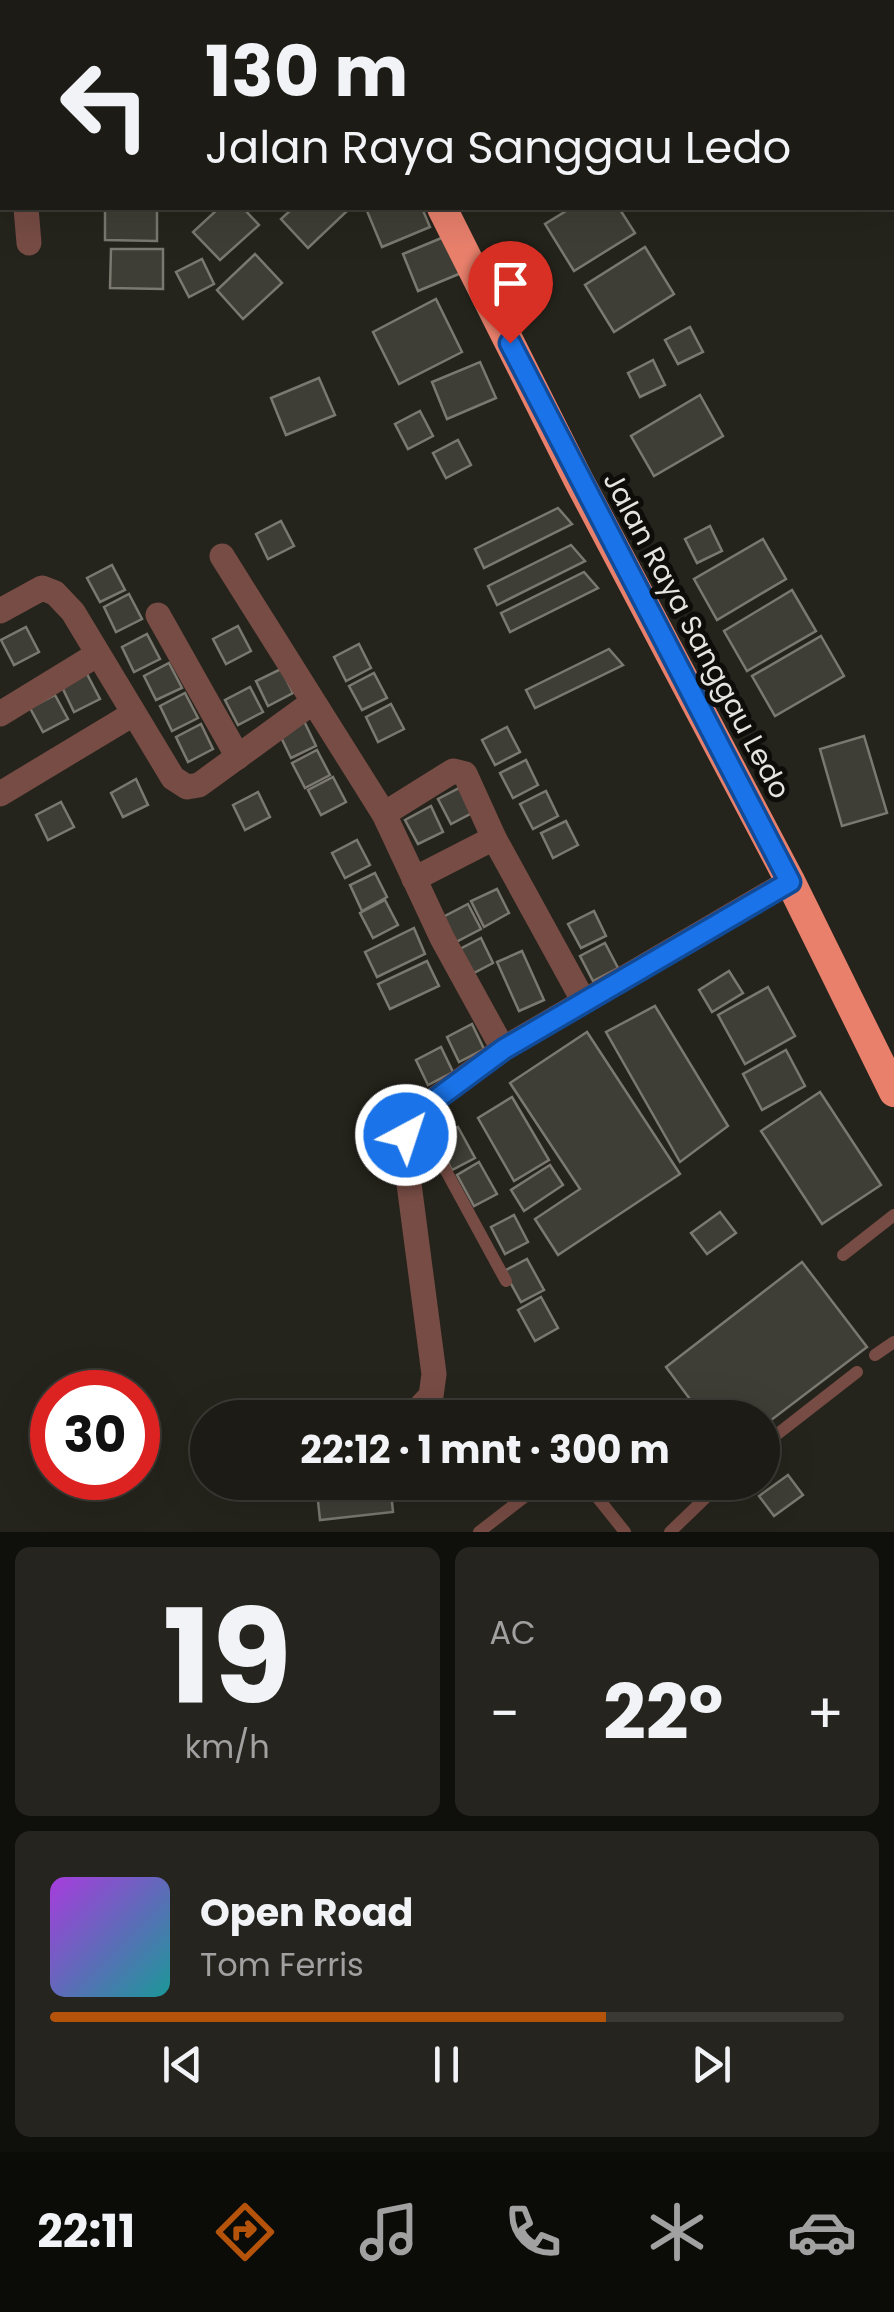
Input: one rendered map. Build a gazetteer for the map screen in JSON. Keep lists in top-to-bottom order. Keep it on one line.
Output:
{"streets":{"highway":["Jalan Raya Sanggau Ledo"]},"page":{"turn":["130 m","Jalan Raya Sanggau Ledo"],"limit":"30","trip":"22:12 · 1 mnt · 300 m","tile":[["19","km/h"],"AC"],"heat":["−","22°","+"],"song":["Open Road","Tom Ferris"],"tabs":"22:11"}}
